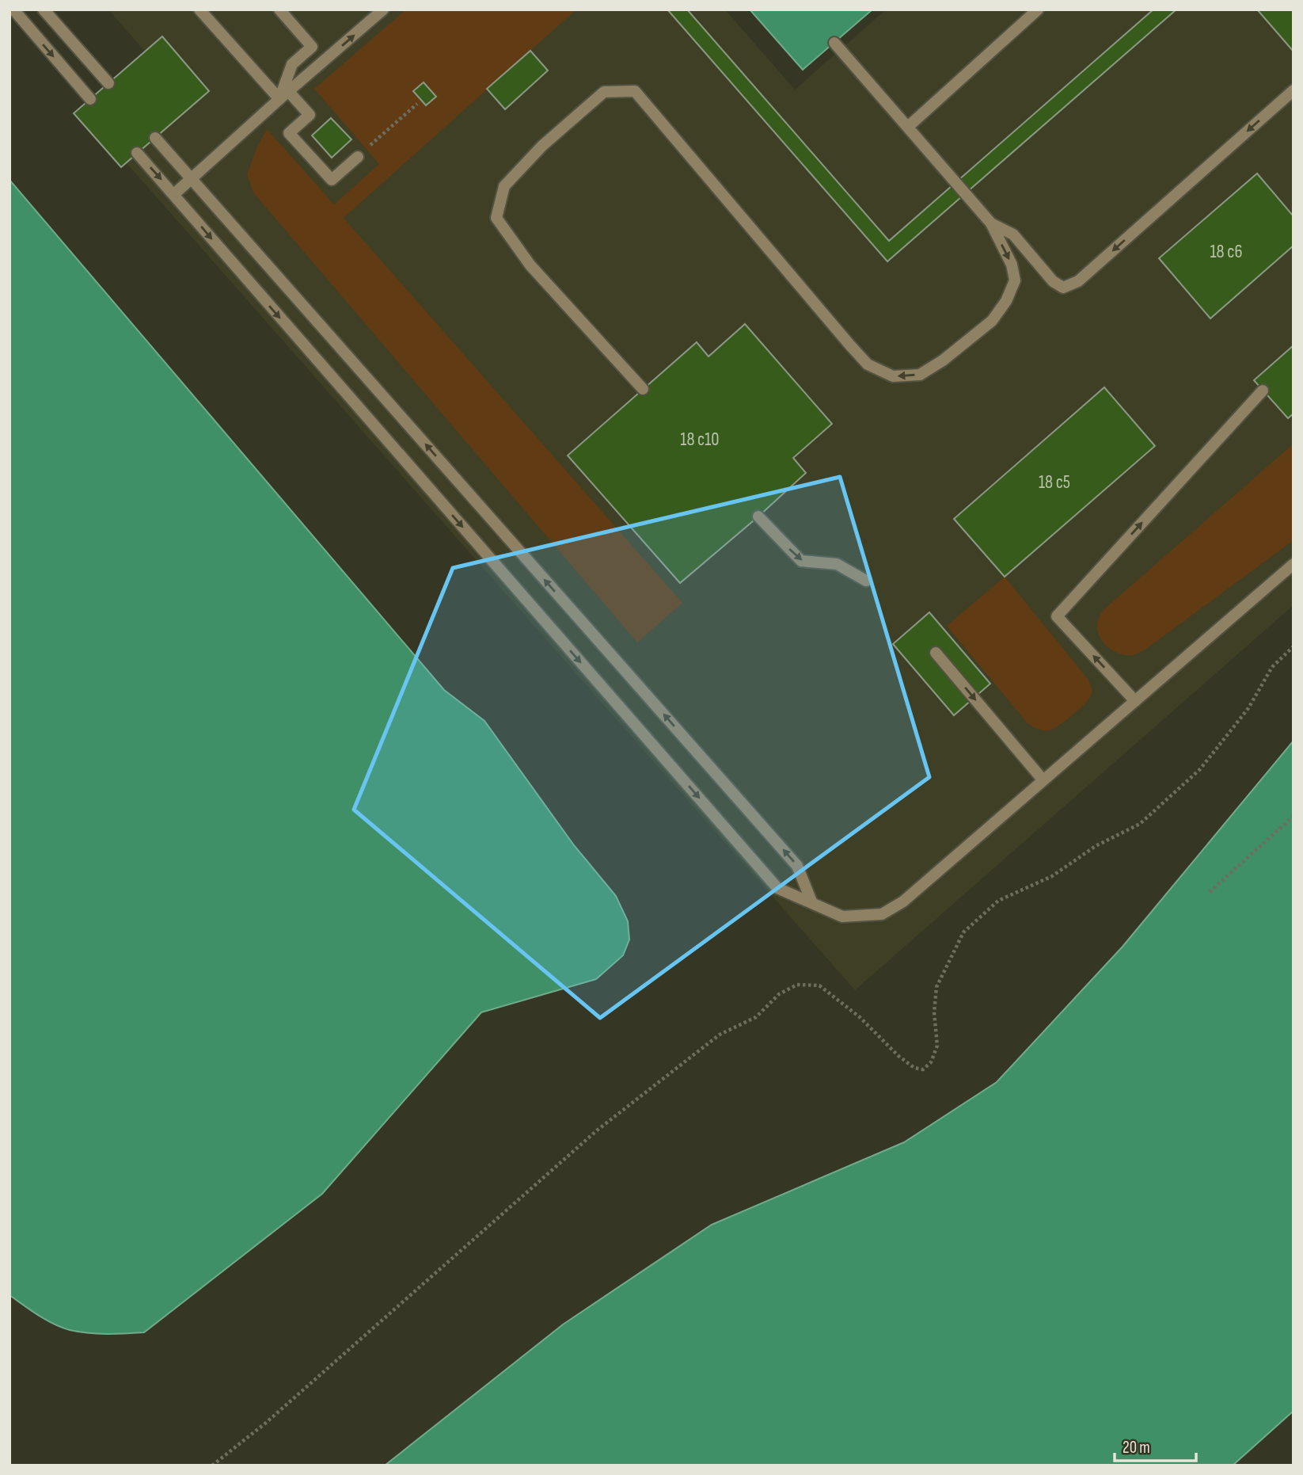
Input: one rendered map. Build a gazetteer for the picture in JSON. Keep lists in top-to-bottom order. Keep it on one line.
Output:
{"house_numbers":["18 с6","18 с10","18 с5"],"scale_bar":"20 m"}
